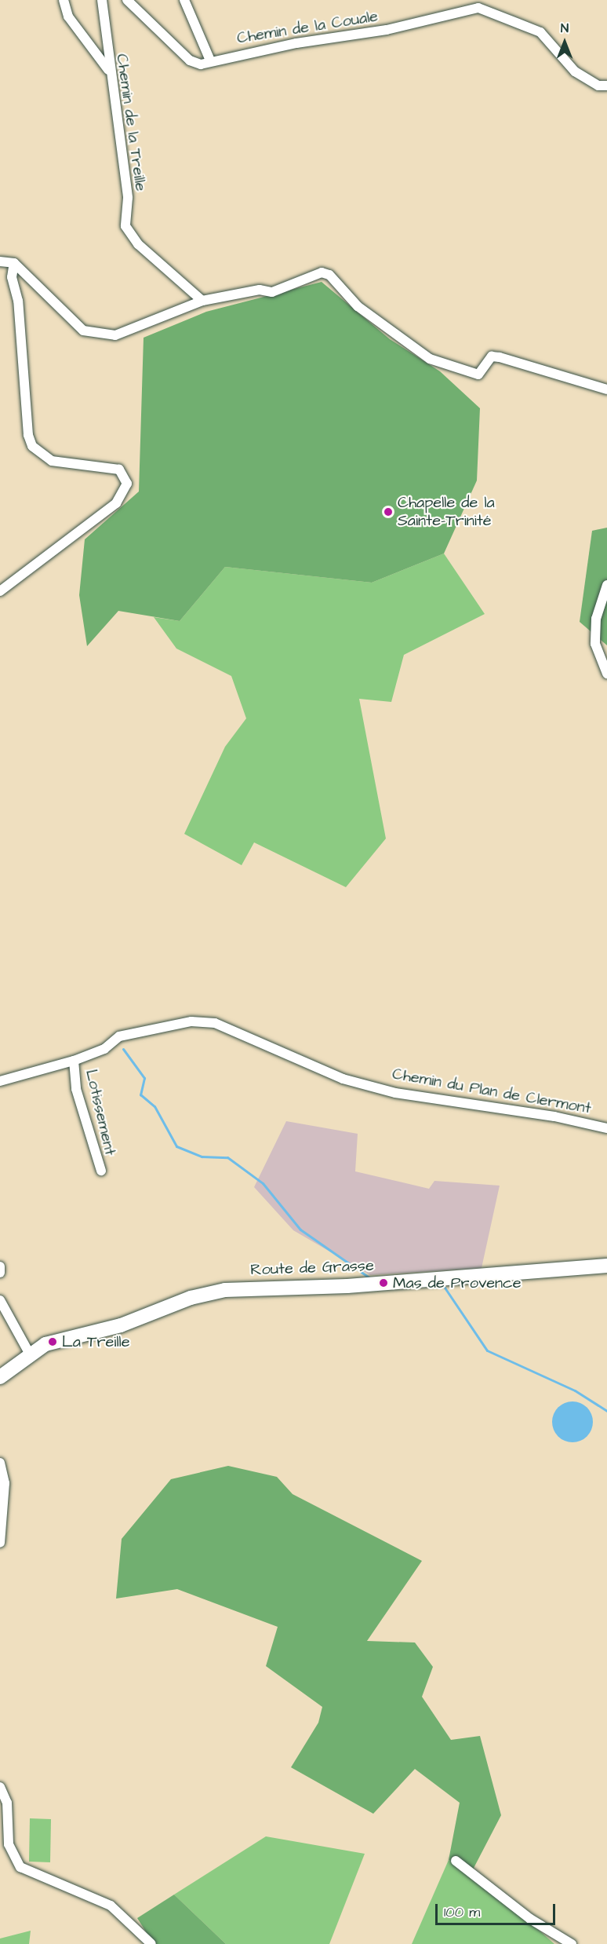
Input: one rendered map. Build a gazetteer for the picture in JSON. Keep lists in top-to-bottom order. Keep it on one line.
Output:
{"streets":{"street":["Chemin de la Couale","Chemin de la Treille","Chemin du Plan de Clermont","Lotissement","Route de Grasse"]},"crossings":[["Chemin du Plan de Clermont","Lotissement"]],"places":["Chapelle de la Sainte-Trinité","Mas de Provence","La Treille"],"scale_bar":"100 m","north":"top"}
